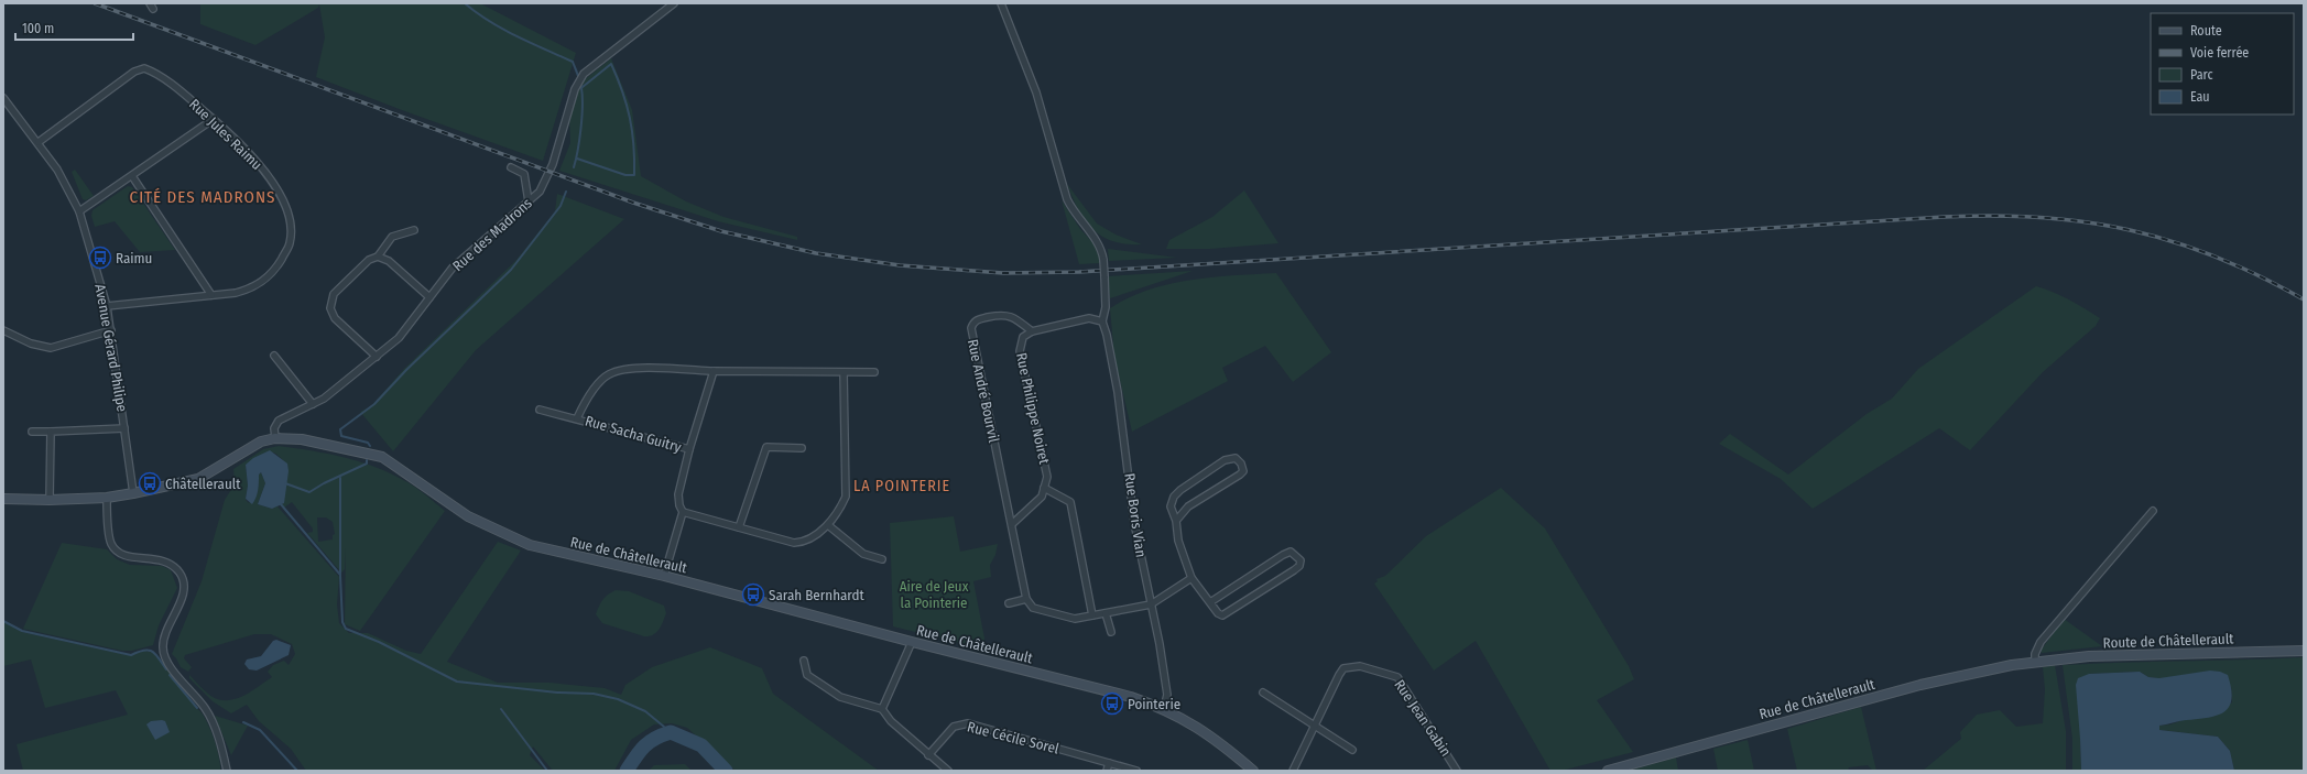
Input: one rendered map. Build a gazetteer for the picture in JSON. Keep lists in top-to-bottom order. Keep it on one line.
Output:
{"streets":{"main road":["Rue de Châtellerault","Route de Châtellerault"],"street":["Rue Jules Raimu","Rue des Madrons","Avenue Gérard Philipe","Rue André Bourvil","Rue Philippe Noiret","Rue Sacha Guitry","Rue Boris Vian","Rue Jean Gabin","Rue Cécile Sorel"]},"crossings":[["Rue Jules Raimu","Avenue Gérard Philipe"],["Rue des Madrons","Rue de Châtellerault"],["Avenue Gérard Philipe","Rue de Châtellerault"],["Rue André Bourvil","Rue Philippe Noiret"],["Rue Philippe Noiret","Rue Boris Vian"],["Rue Boris Vian","Rue de Châtellerault"],["Rue de Châtellerault","Route de Châtellerault"]],"districts":["CITÉ DES MADRONS","LA POINTERIE"],"parks":["Aire de Jeux la Pointerie"],"places":{"bus stop":["Raimu","Châtellerault","Sarah Bernhardt","Pointerie"]},"legend":["Route","Voie ferrée","Parc","Eau"],"scale_bar":"100 m"}
